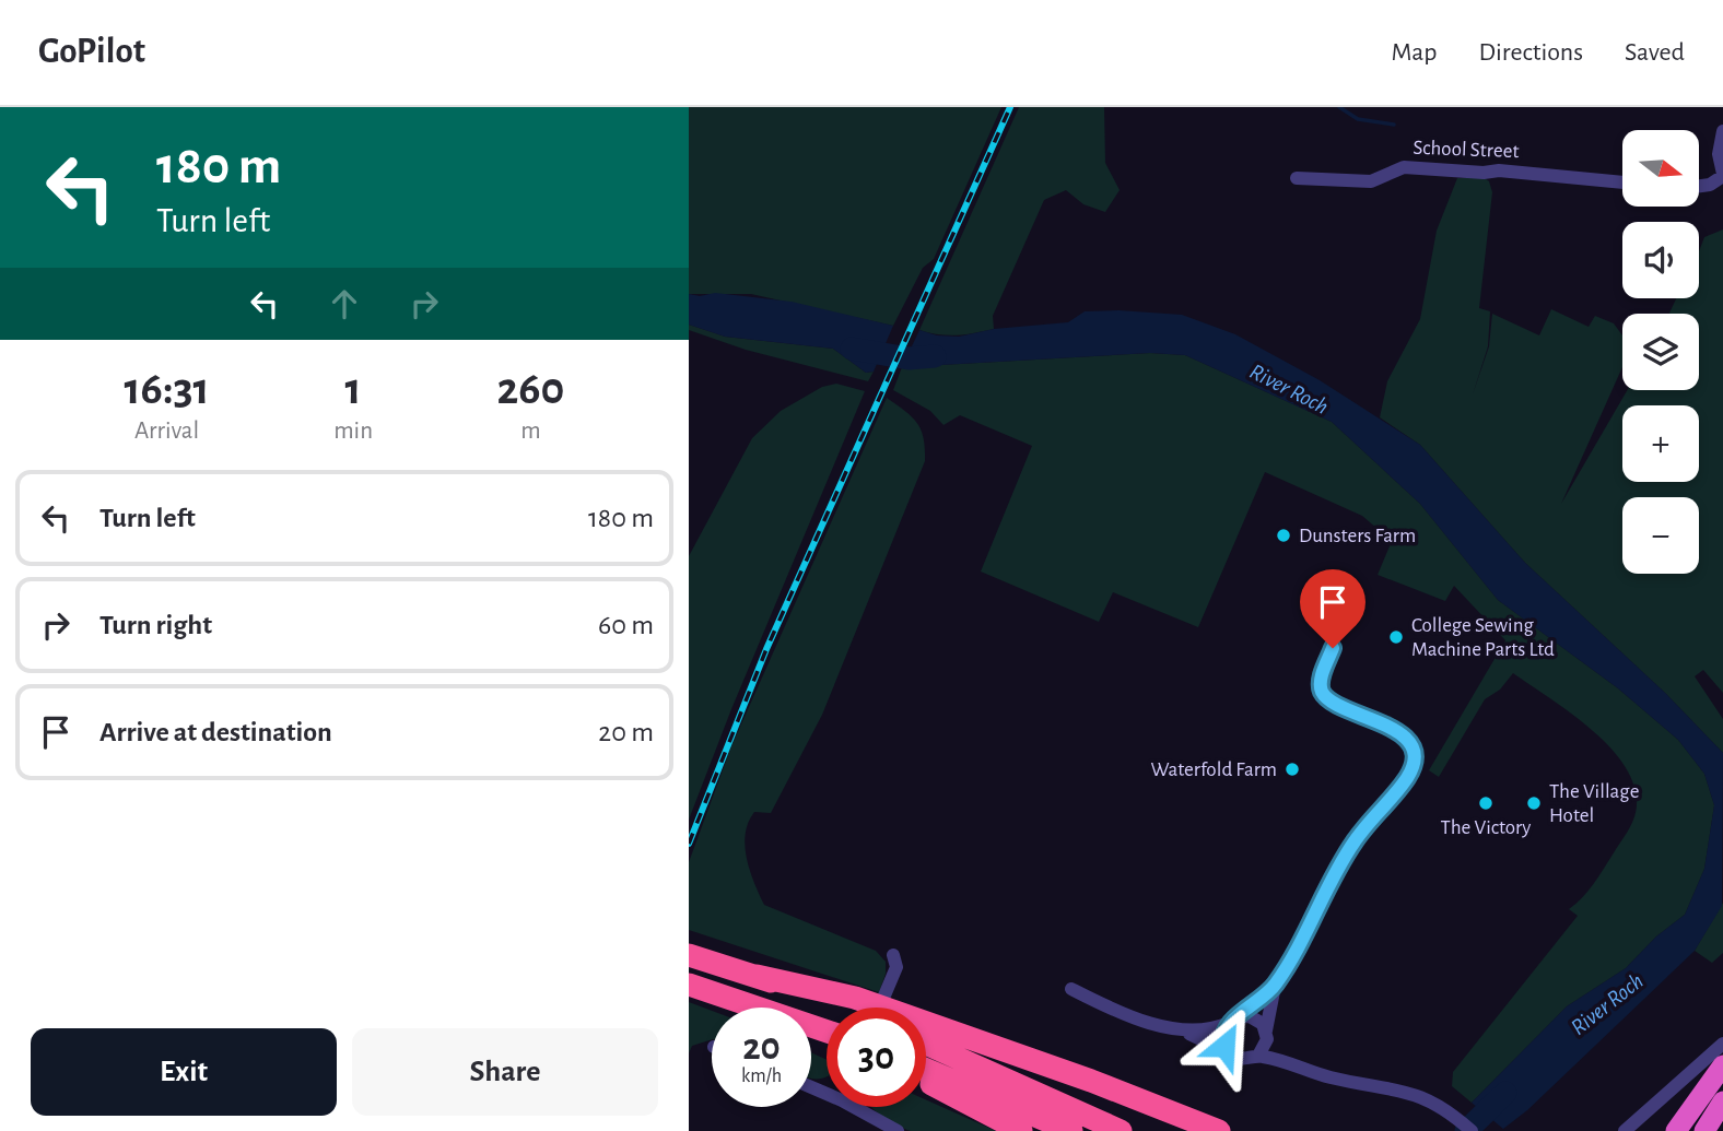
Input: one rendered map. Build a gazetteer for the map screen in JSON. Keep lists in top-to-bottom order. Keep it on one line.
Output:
{"streets":{"street":["School Street"]},"water":["River Roch"],"places":["Dunsters Farm","College Sewing Machine Parts Ltd","Waterfold Farm","The Victory","The Village Hotel"],"north":"right","page":{"header":"GoPilot","nav":["Map","Directions","Saved"],"turn":["180 m","Turn left"],"map_buttons":["+","−"],"eta":["16:31","Arrival","1","min","260","m"],"list":[{"name":"Turn left","value":"180 m"},{"name":"Turn right","value":"60 m"},{"name":"Arrive at destination","value":"20 m"}],"speed":"20 km/h","limit":"30","buttons":["Exit","Share"]}}
